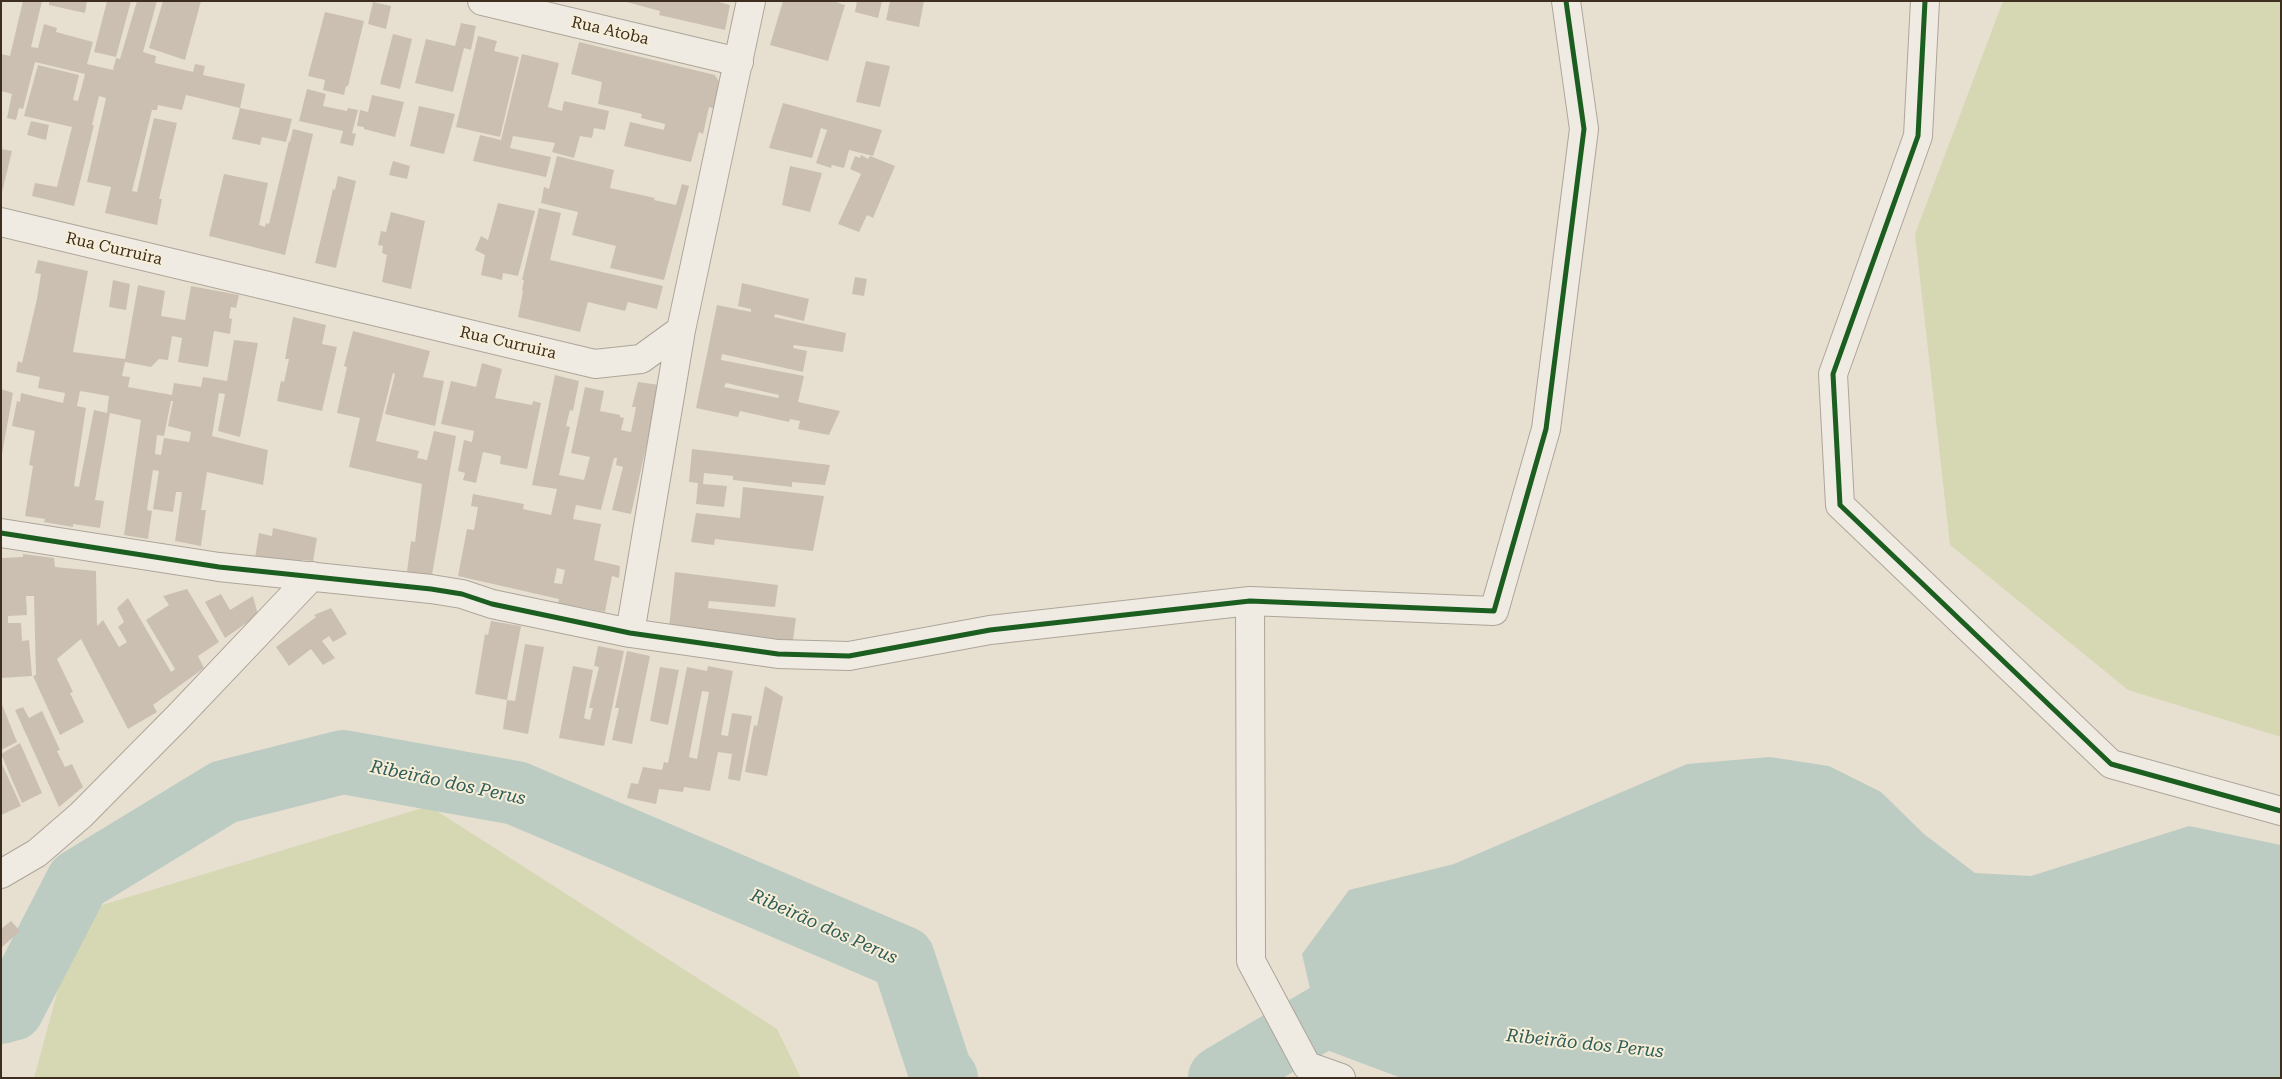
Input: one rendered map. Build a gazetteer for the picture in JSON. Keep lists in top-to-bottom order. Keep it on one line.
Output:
{"streets":{"street":["Rua Atoba","Rua Curruira"]},"water":["Ribeirão dos Perus"]}
